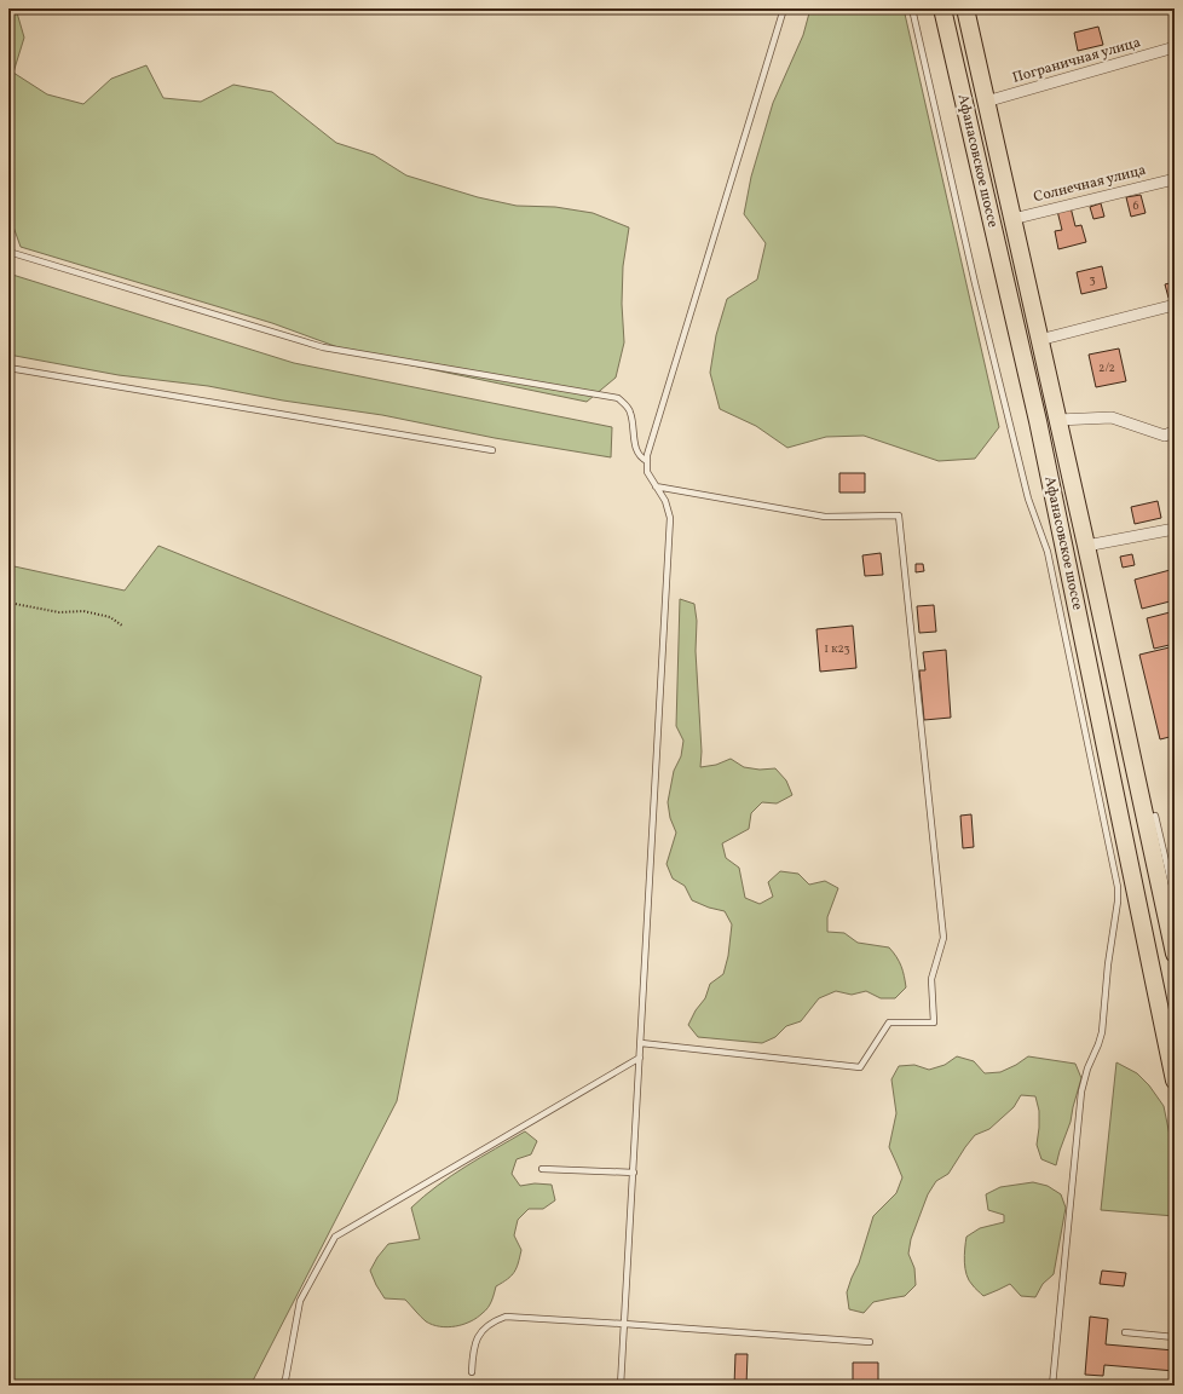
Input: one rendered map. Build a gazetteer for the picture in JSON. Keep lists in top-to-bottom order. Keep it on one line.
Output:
{"streets":{"main road":["Афанасовское шоссе"],"street":["Пограничная улица","Солнечная улица"]},"crossings":[["Пограничная улица","Афанасовское шоссе"],["Афанасовское шоссе","Солнечная улица"]],"house_numbers":["6","3","2/2","1 к23"]}
